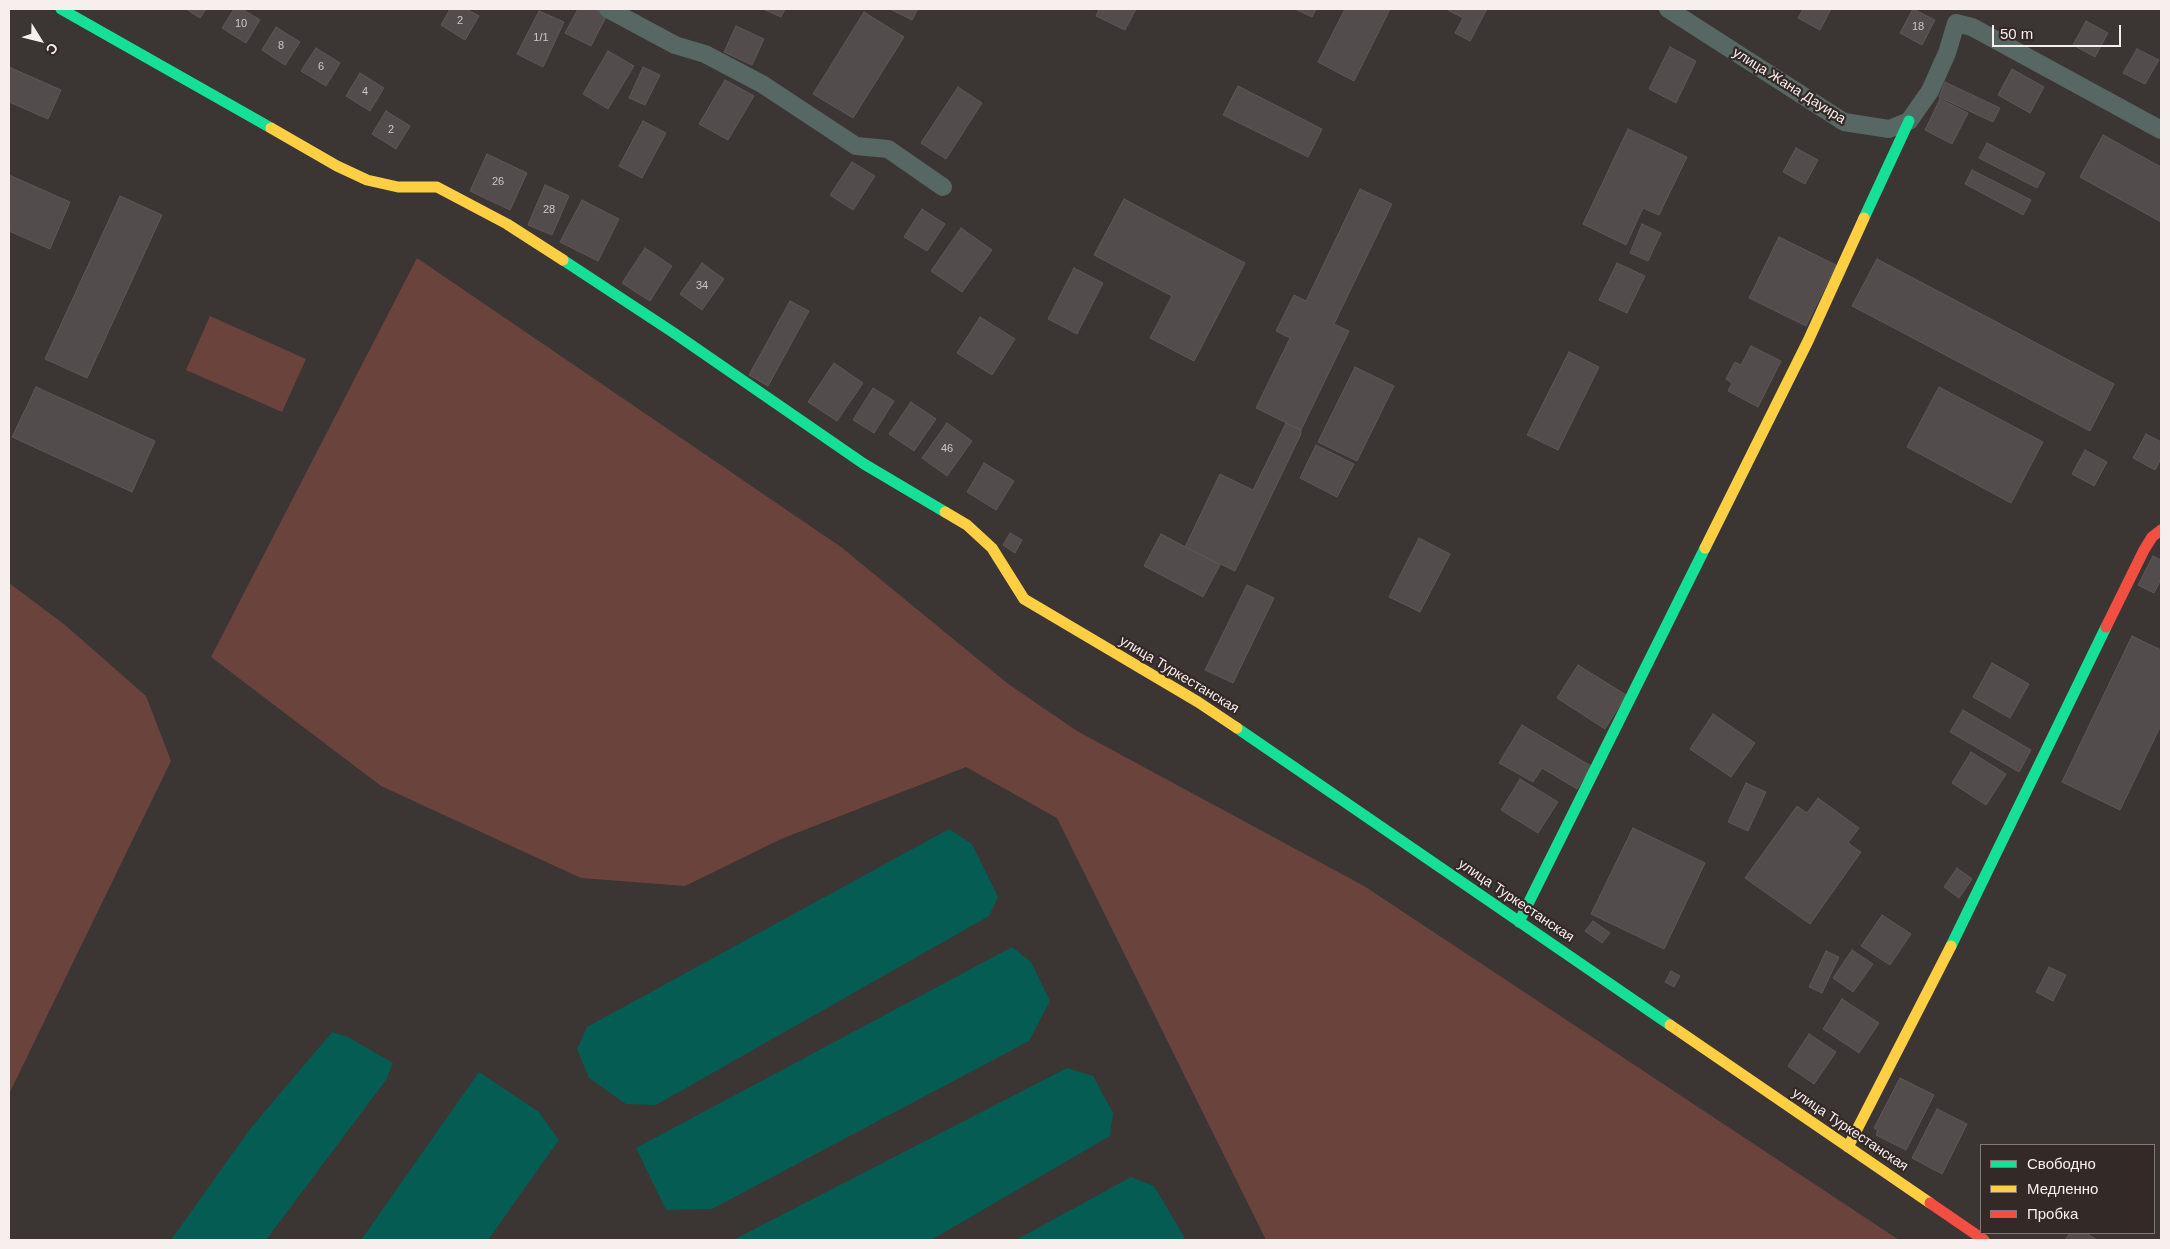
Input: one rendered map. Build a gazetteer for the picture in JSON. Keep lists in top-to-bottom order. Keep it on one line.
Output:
{"streets":{"street":["улица Жана Дауира","улица Туркестанская"]},"house_numbers":["2","10","18","1/1","8","6","4","2","26","28","34","46"],"legend":["Свободно","Медленно","Пробка"],"scale_bar":"50 m","north":"bottom right"}
